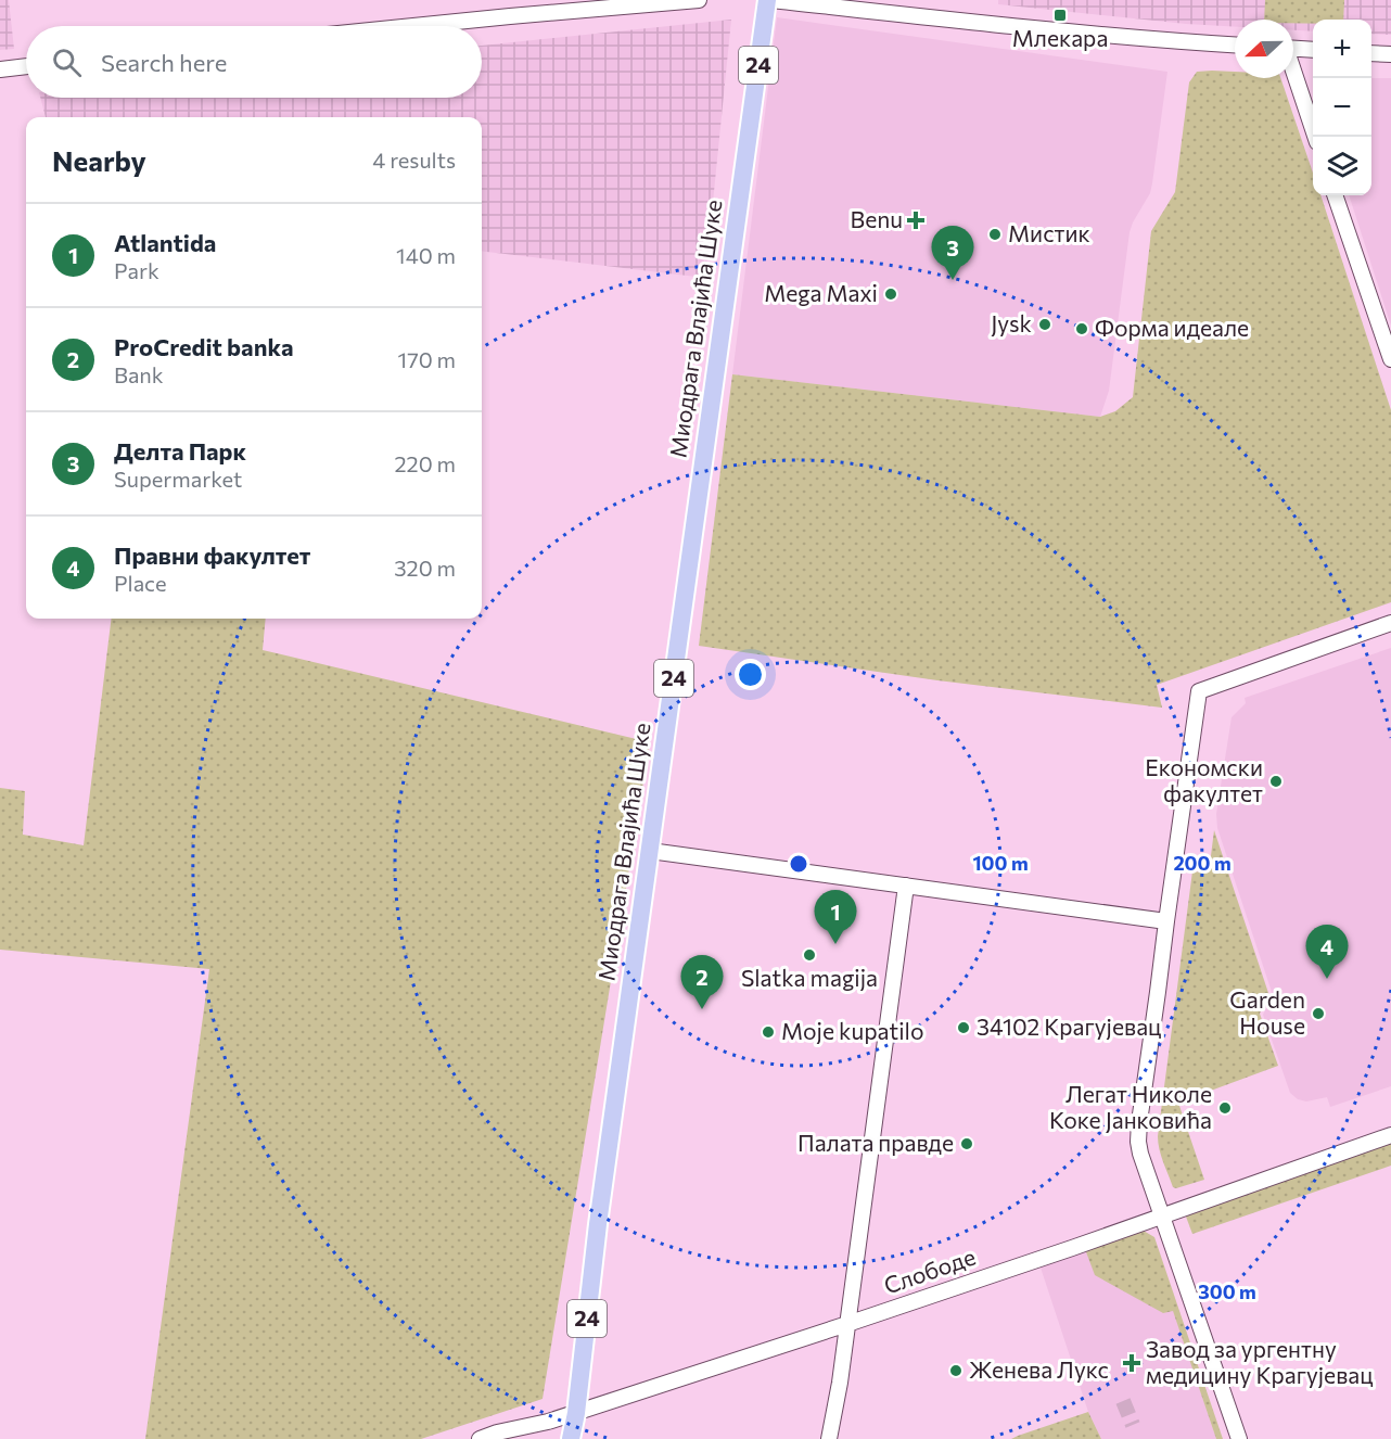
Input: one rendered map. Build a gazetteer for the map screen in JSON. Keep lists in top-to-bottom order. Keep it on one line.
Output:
{"streets":{"main road":["24","Миодрага Влајића Шуке"],"street":["Слободе"]},"crossings":[["Миодрага Влајића Шуке","Слободе"]],"places":{"transit":["Млекара"],"health":["Benu","Завод за ургентну медицину Крагујевац"],"other":["Мистик","Mega Maxi","Jysk","Форма идеале","Економски факултет","Slatka magija","Garden House","34102 Крагујевац","Moje kupatilo","Легат Николе Коке Јанковића","Палата правде","Женева Лукс"]},"north":"left","page":{"map_buttons":["+","−"],"search":"Search here","heading":["Nearby","4 results"],"list":[{"mark":"1","name":"Atlantida","note":"Park","value":"140 m"},{"mark":"2","name":"ProCredit banka","note":"Bank","value":"170 m"},{"mark":"3","name":"Делта Парк","note":"Supermarket","value":"220 m"},{"mark":"4","name":"Правни факултет","note":"Place","value":"320 m"}],"pins":["3","1","4","2"]},"rings":["100 m","200 m","300 m"]}
